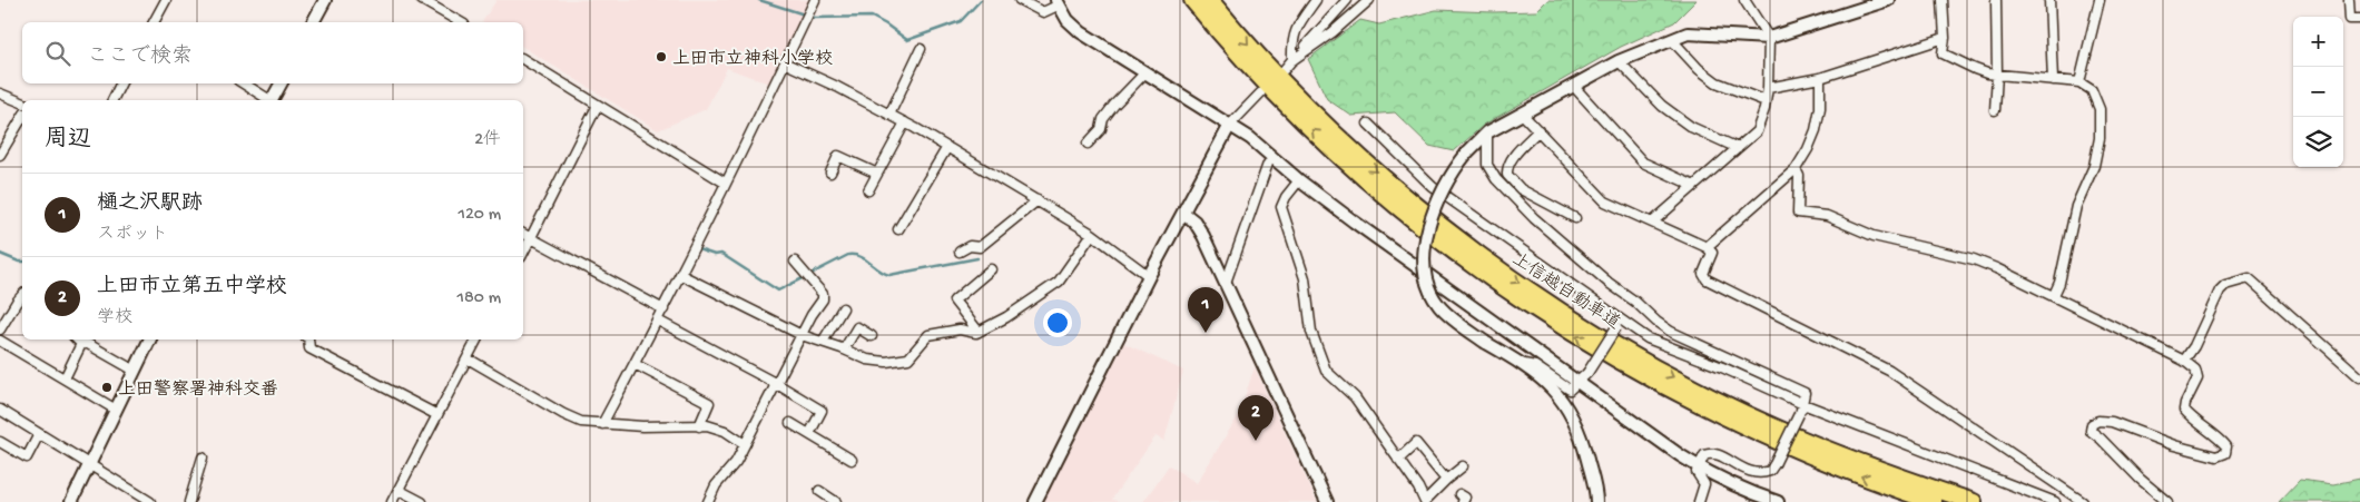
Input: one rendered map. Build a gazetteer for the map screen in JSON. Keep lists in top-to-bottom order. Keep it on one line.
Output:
{"streets":{"highway":["上信越自動車道"]},"places":["上田市立神科小学校","上田警察署神科交番"],"page":{"map_buttons":["+","−"],"search":"ここで検索","heading":["周辺","2件"],"list":[{"mark":"1","name":"樋之沢駅跡","note":"スポット","value":"120 m"},{"mark":"2","name":"上田市立第五中学校","note":"学校","value":"180 m"}],"pins":["1","2"]}}
